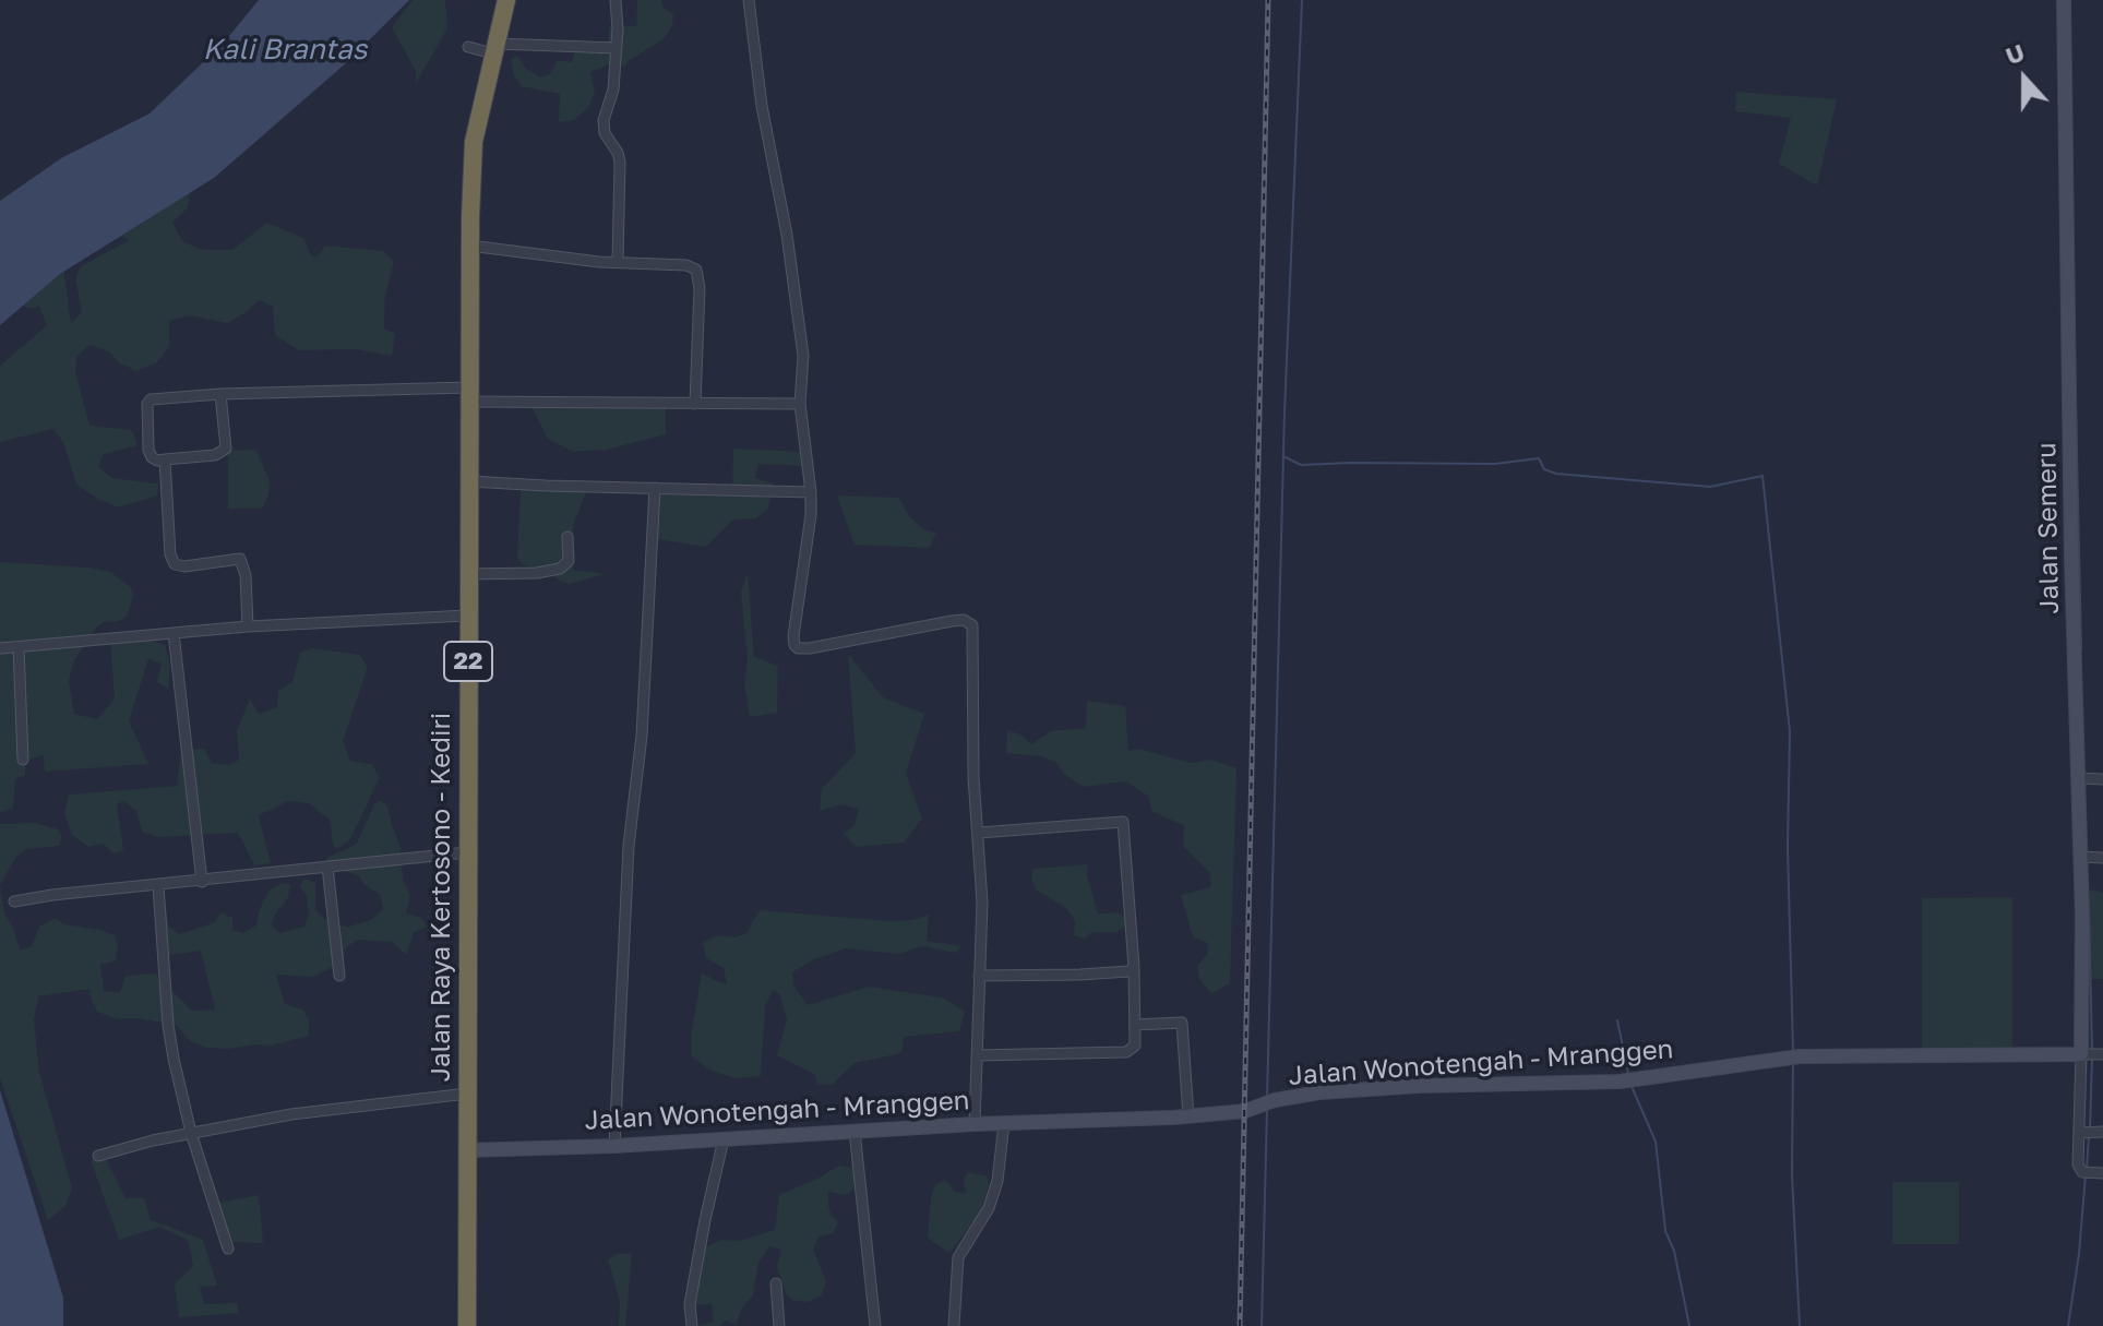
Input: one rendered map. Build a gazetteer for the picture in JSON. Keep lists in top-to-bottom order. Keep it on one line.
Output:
{"streets":{"highway":["22","Jalan Raya Kertosono - Kediri"],"street":["Jalan Semeru","Jalan Wonotengah - Mranggen"]},"crossings":[["Jalan Semeru","Jalan Wonotengah - Mranggen"],["Jalan Raya Kertosono - Kediri","Jalan Wonotengah - Mranggen"]],"water":["Kali Brantas"],"north":"top"}
